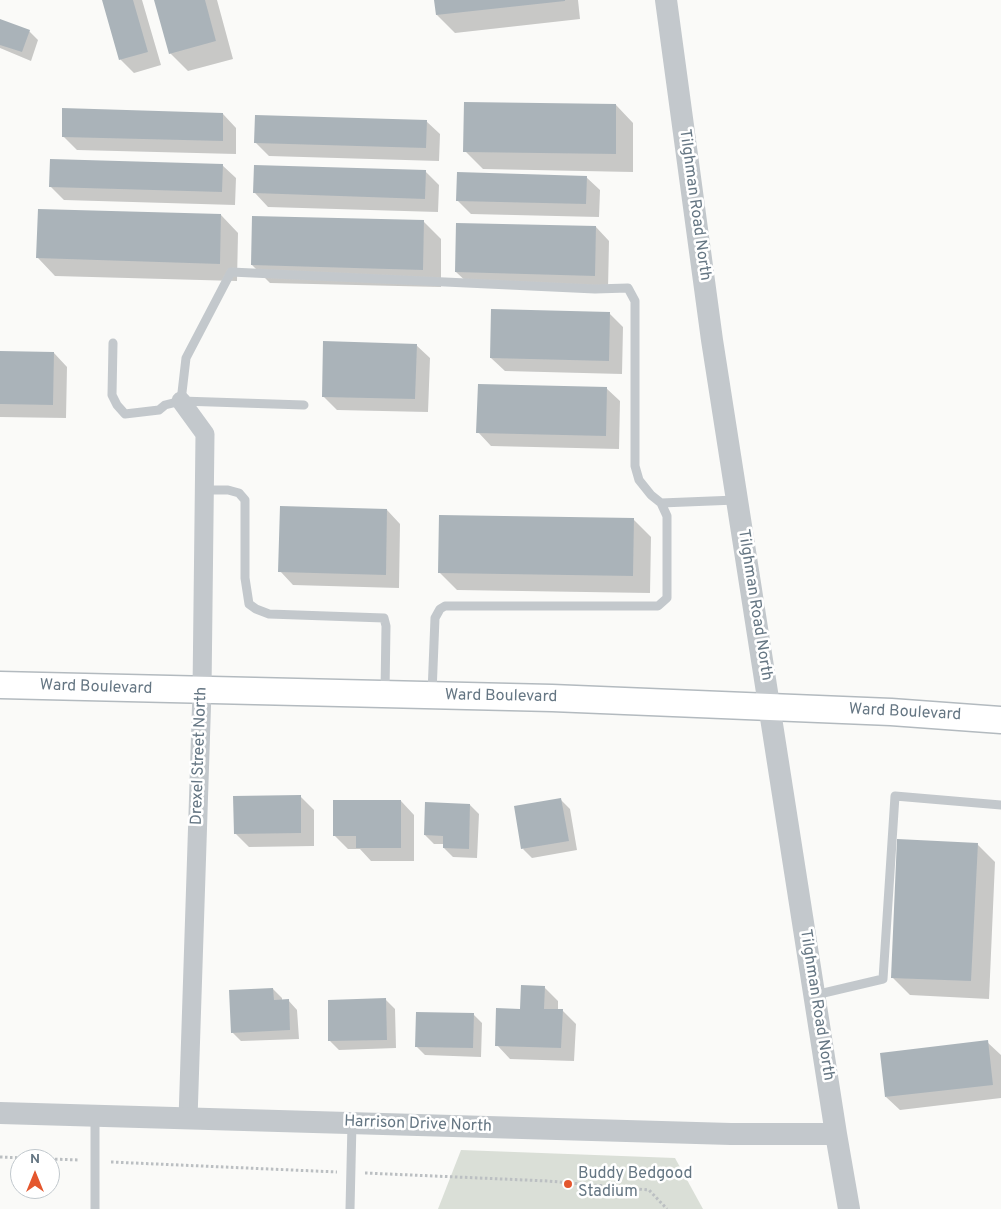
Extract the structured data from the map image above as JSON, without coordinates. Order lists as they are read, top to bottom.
{
  "streets": {
    "main road": ["Ward Boulevard"],
    "street": ["Tilghman Road North", "Drexel Street North", "Harrison Drive North"]
  },
  "crossings": [
    ["Tilghman Road North", "Ward Boulevard"],
    ["Tilghman Road North", "Harrison Drive North"],
    ["Ward Boulevard", "Drexel Street North"],
    ["Drexel Street North", "Harrison Drive North"]
  ],
  "places": ["Buddy Bedgood Stadium"],
  "north": "top"
}
